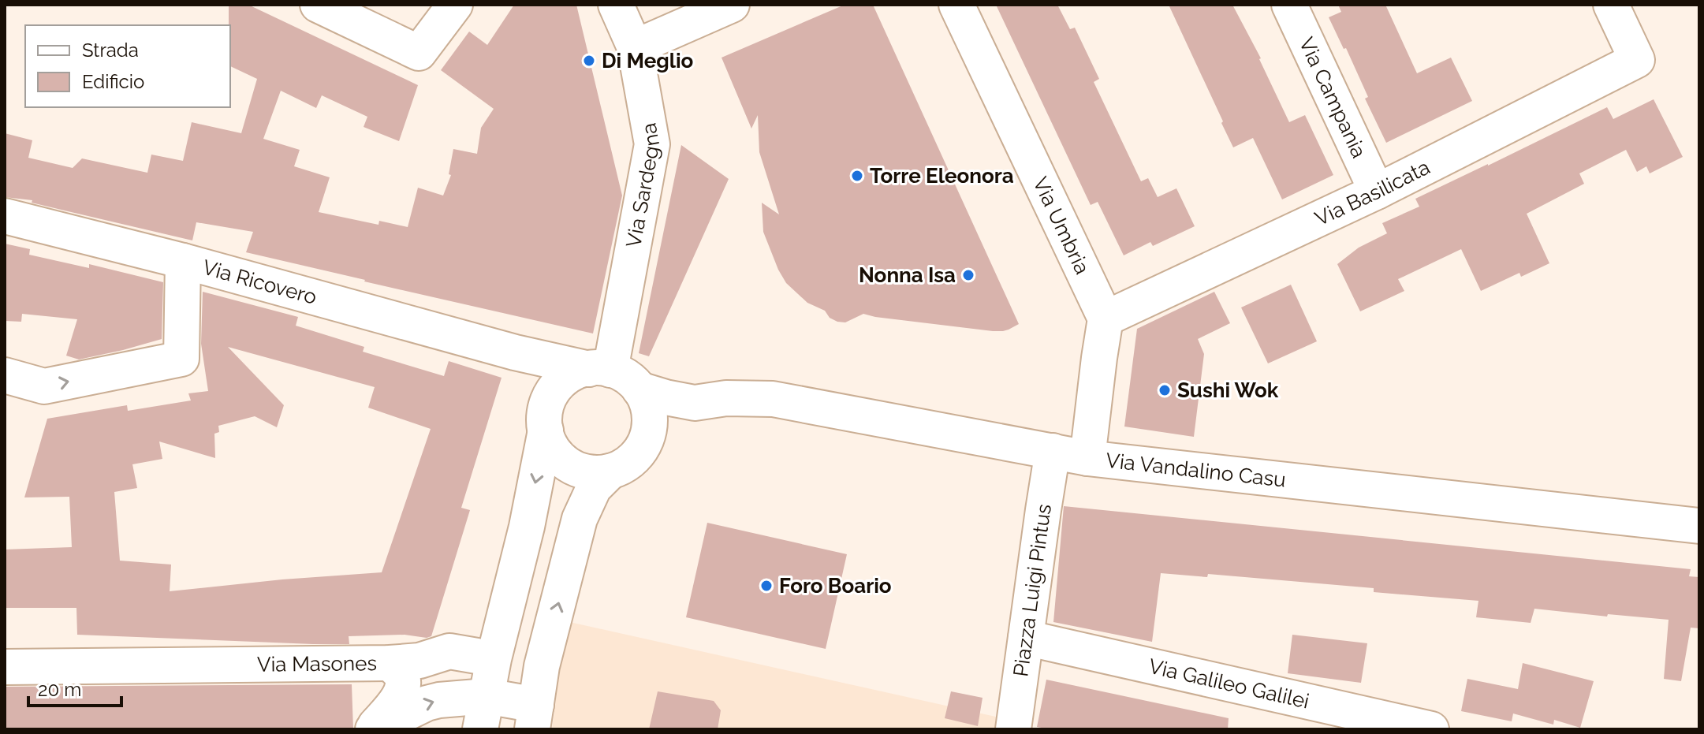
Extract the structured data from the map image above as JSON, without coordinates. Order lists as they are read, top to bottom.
{
  "streets": {
    "street": [
      "Via Campania",
      "Via Sardegna",
      "Via Basilicata",
      "Via Umbria",
      "Via Ricovero",
      "Via Vandalino Casu",
      "Piazza Luigi Pintus",
      "Via Masones",
      "Via Galileo Galilei"
    ]
  },
  "crossings": [
    ["Via Campania", "Via Basilicata"],
    ["Via Sardegna", "Via Ricovero"],
    ["Via Sardegna", "Via Vandalino Casu"],
    ["Via Basilicata", "Via Umbria"],
    ["Via Ricovero", "Via Vandalino Casu"],
    ["Via Vandalino Casu", "Piazza Luigi Pintus"],
    ["Piazza Luigi Pintus", "Via Galileo Galilei"]
  ],
  "places": [
    "Di Meglio",
    "Torre Eleonora",
    "Nonna Isa",
    "Sushi Wok",
    "Foro Boario"
  ],
  "legend": ["Strada", "Edificio"],
  "scale_bar": "20 m"
}
